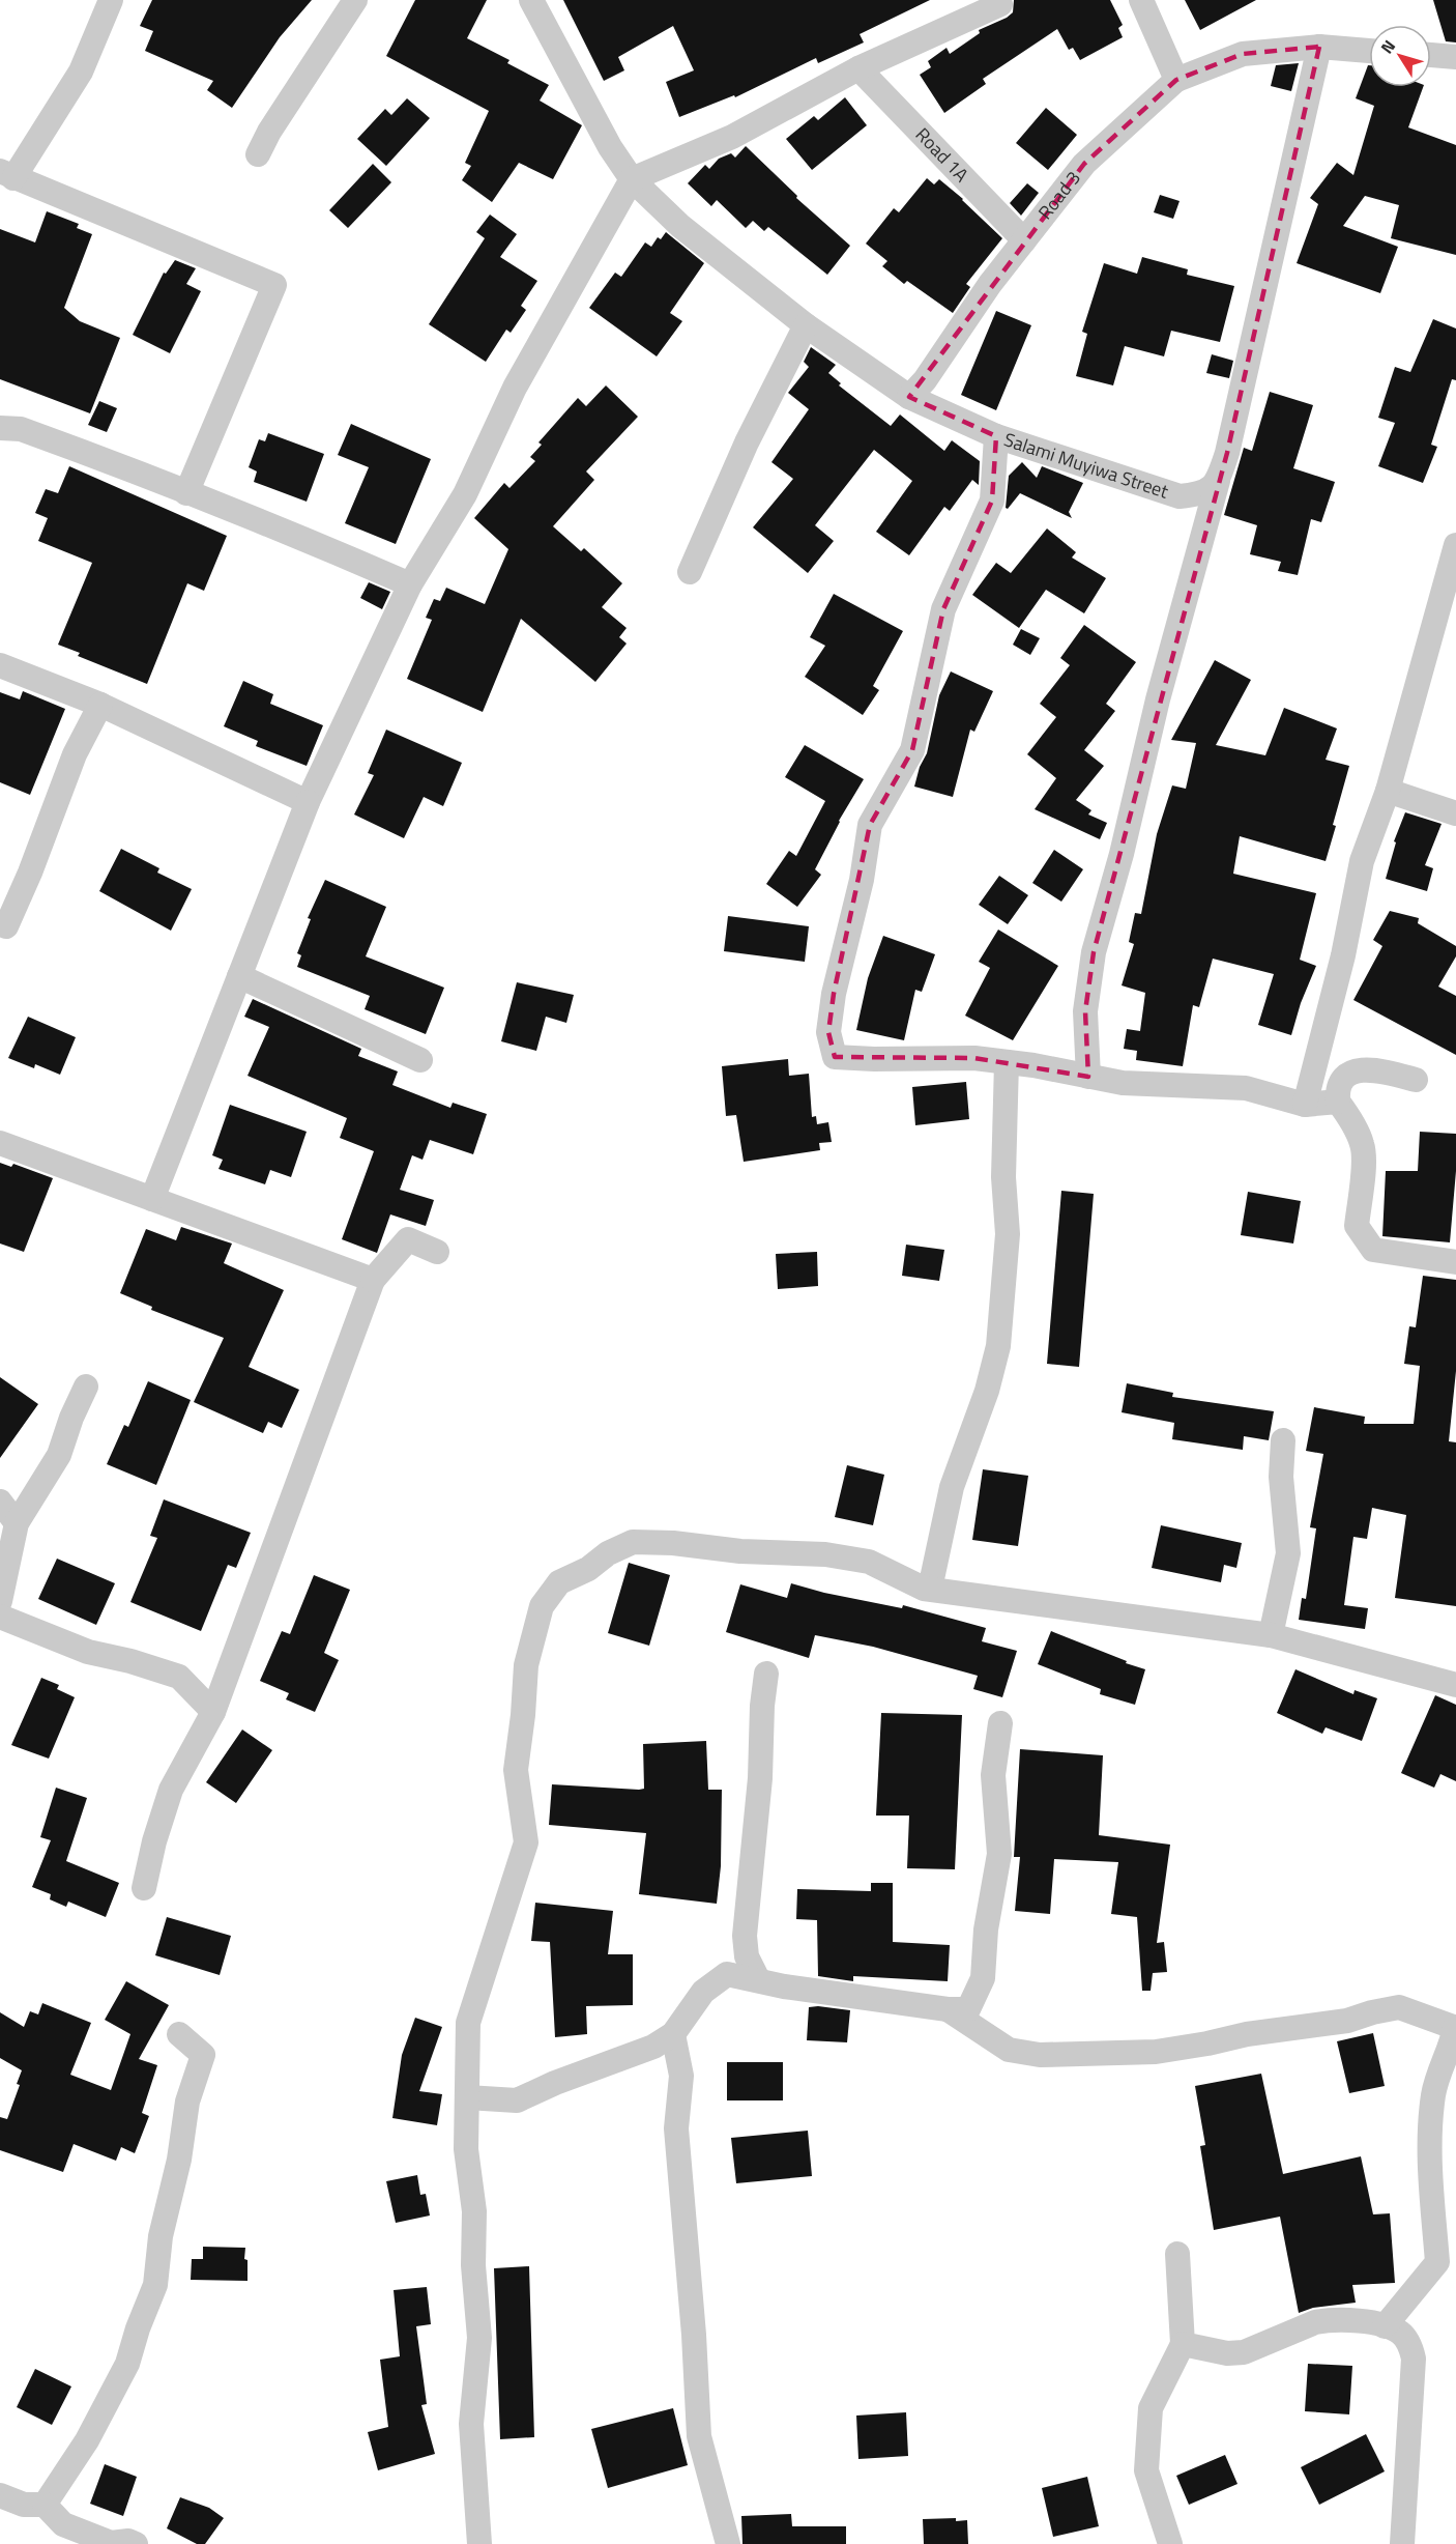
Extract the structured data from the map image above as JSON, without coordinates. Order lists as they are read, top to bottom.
{
  "streets": {
    "street": ["Road 1A", "Road 3", "Salami Muyiwa Street"]
  },
  "crossings": [
    ["Road 1A", "Road 3"],
    ["Road 3", "Salami Muyiwa Street"]
  ],
  "north": "top left"
}
